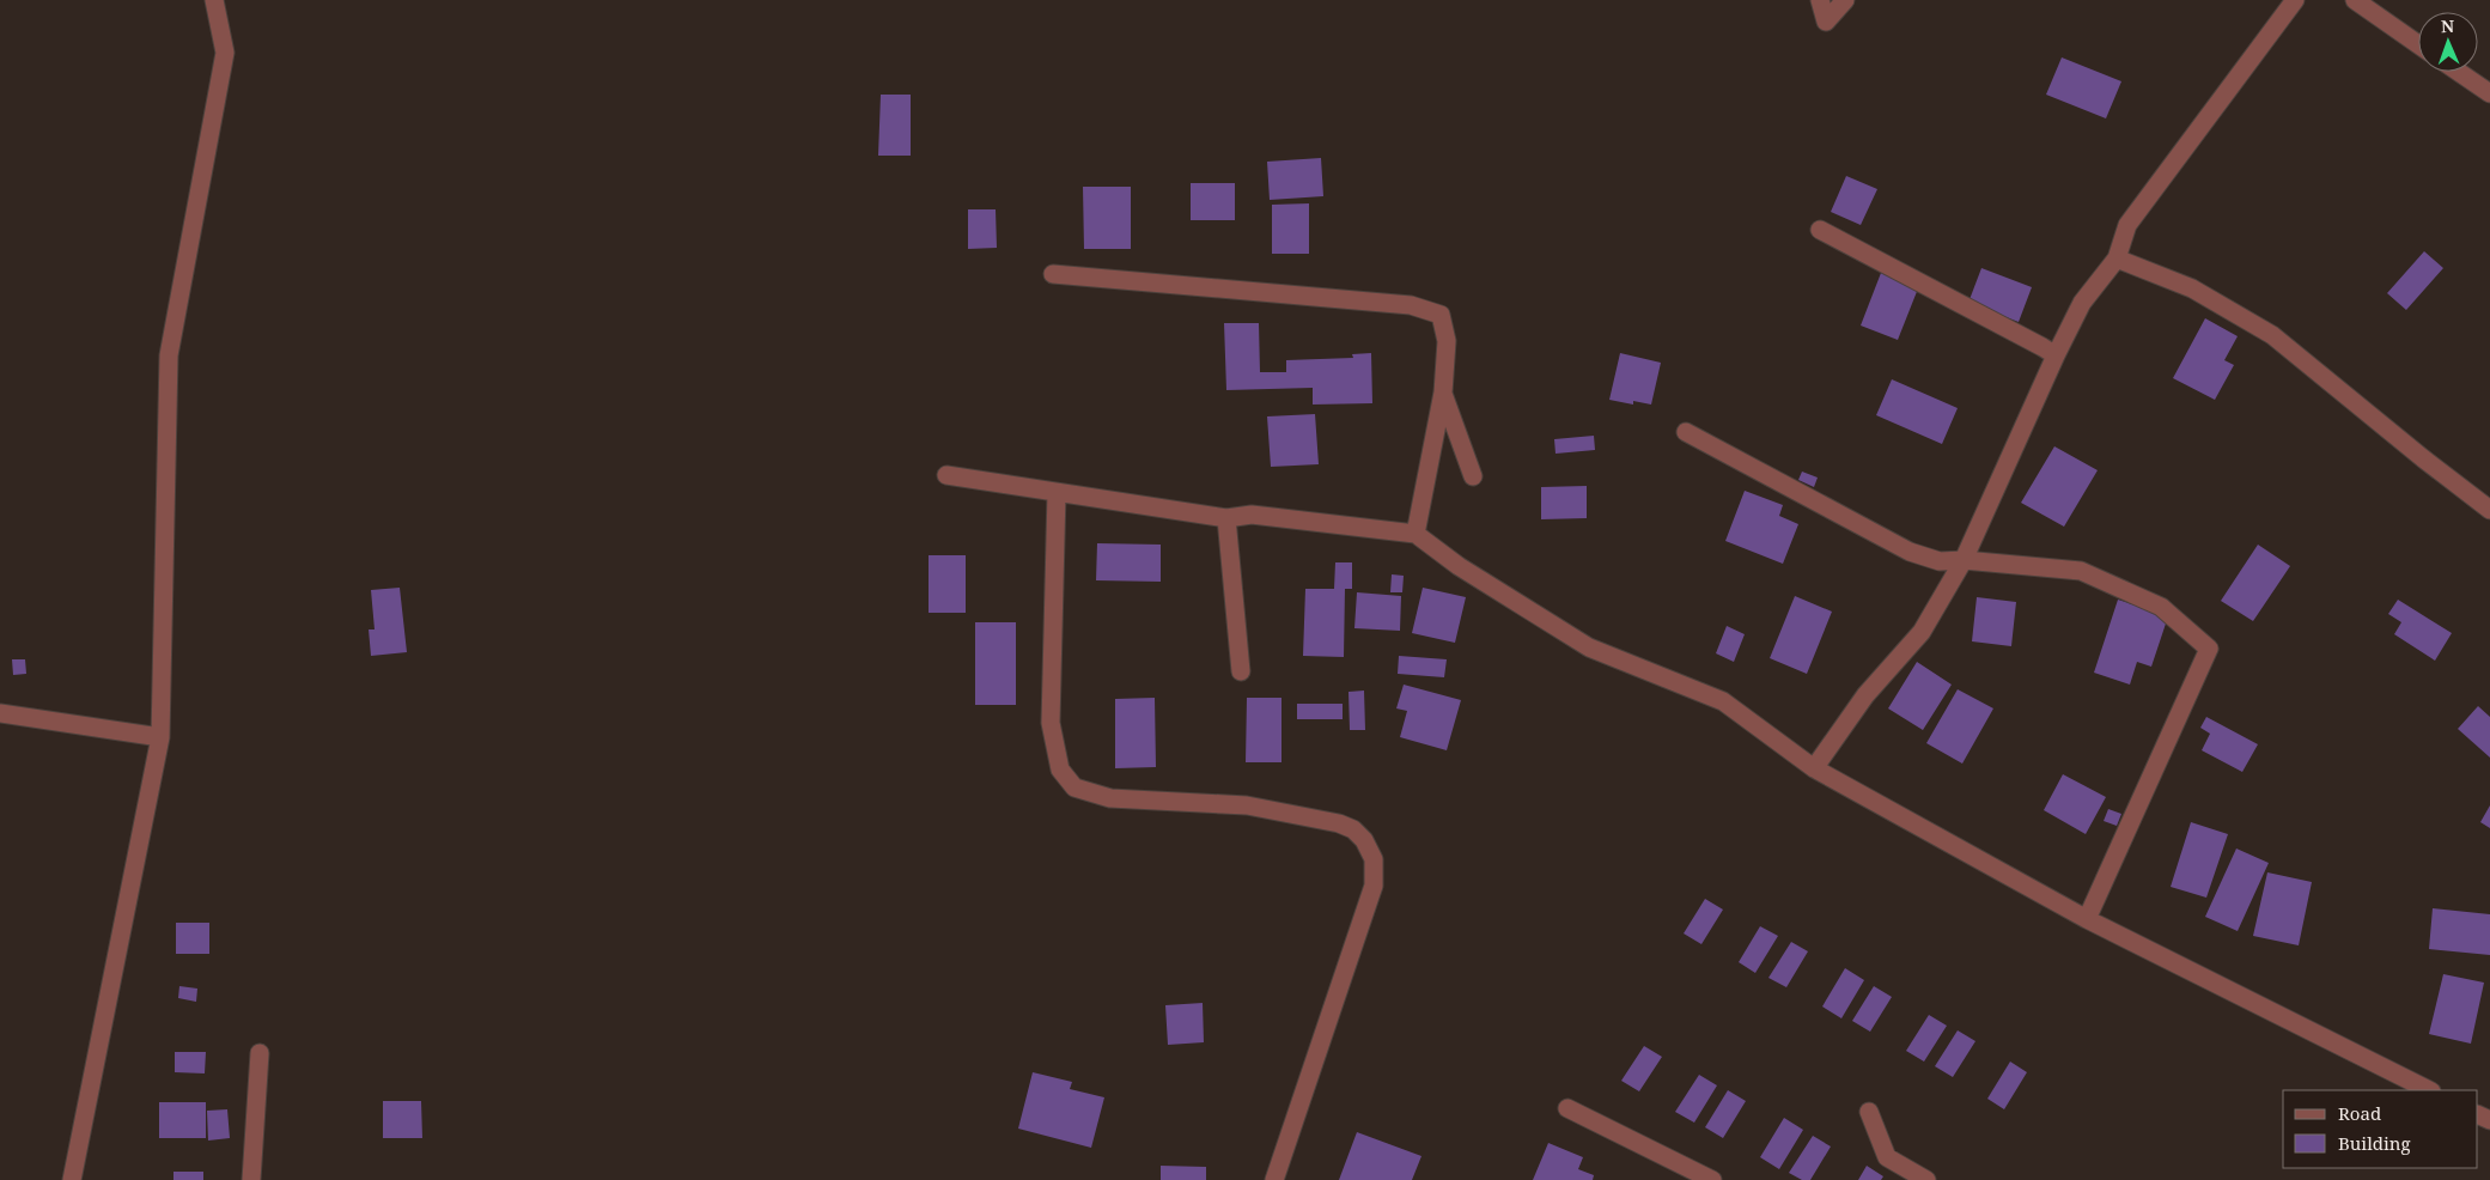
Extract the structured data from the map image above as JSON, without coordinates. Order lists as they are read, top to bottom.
{
  "legend": ["Road", "Building"],
  "north": "top"
}
